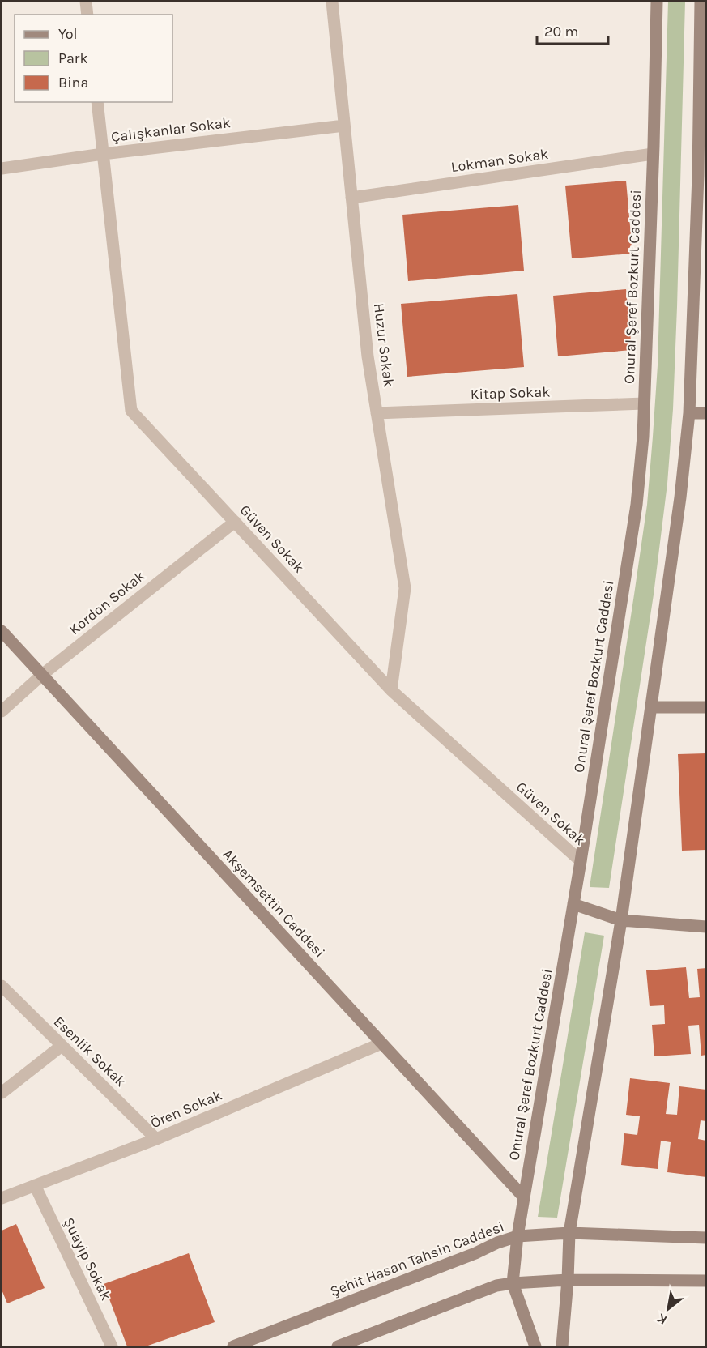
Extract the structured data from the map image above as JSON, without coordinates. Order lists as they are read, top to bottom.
{
  "streets": {
    "main road": ["Onural Şeref Bozkurt Caddesi", "Akşemsettin Caddesi", "Şehit Hasan Tahsin Caddesi"],
    "street": [
      "Çalışkanlar Sokak",
      "Lokman Sokak",
      "Huzur Sokak",
      "Kitap Sokak",
      "Güven Sokak",
      "Kordon Sokak",
      "Esenlik Sokak",
      "Ören Sokak",
      "Şuayip Sokak"
    ]
  },
  "crossings": [
    ["Çalışkanlar Sokak", "Huzur Sokak"],
    ["Çalışkanlar Sokak", "Güven Sokak"],
    ["Lokman Sokak", "Onural Şeref Bozkurt Caddesi"],
    ["Lokman Sokak", "Huzur Sokak"],
    ["Onural Şeref Bozkurt Caddesi", "Kitap Sokak"],
    ["Onural Şeref Bozkurt Caddesi", "Güven Sokak"],
    ["Onural Şeref Bozkurt Caddesi", "Akşemsettin Caddesi"],
    ["Onural Şeref Bozkurt Caddesi", "Şehit Hasan Tahsin Caddesi"],
    ["Huzur Sokak", "Kitap Sokak"],
    ["Huzur Sokak", "Güven Sokak"],
    ["Güven Sokak", "Kordon Sokak"],
    ["Kordon Sokak", "Akşemsettin Caddesi"],
    ["Akşemsettin Caddesi", "Ören Sokak"],
    ["Esenlik Sokak", "Ören Sokak"],
    ["Ören Sokak", "Şuayip Sokak"]
  ],
  "legend": ["Yol", "Park", "Bina"],
  "scale_bar": "20 m",
  "north": "bottom left"
}
